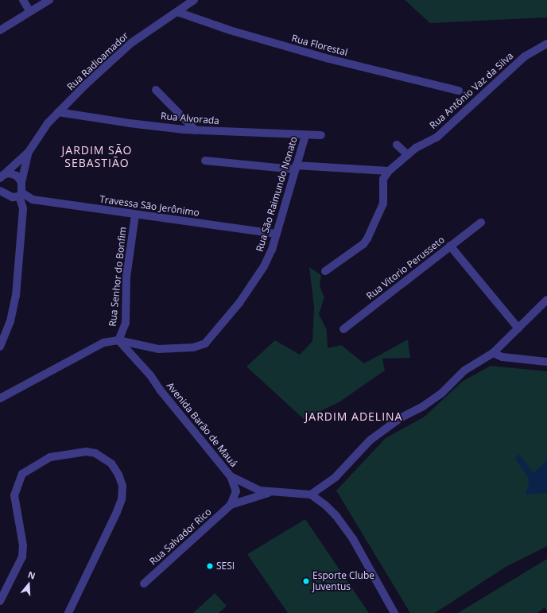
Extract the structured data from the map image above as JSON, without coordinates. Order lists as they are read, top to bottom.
{
  "streets": {
    "street": [
      "Rua Florestal",
      "Rua Radioamador",
      "Rua Antônio Vaz da Silva",
      "Rua Alvorada",
      "Rua São Raimundo Nonato",
      "Travessa São Jerônimo",
      "Rua Vitorio Perusseto",
      "Rua Senhor do Bonfim",
      "Avenida Barão de Mauá",
      "Rua Salvador Rico"
    ]
  },
  "crossings": [
    ["Rua Florestal", "Rua Radioamador"],
    ["Rua Radioamador", "Rua Alvorada"],
    ["Rua Radioamador", "Travessa São Jerônimo"],
    ["Rua Alvorada", "Rua São Raimundo Nonato"],
    ["Rua São Raimundo Nonato", "Travessa São Jerônimo"],
    ["Rua São Raimundo Nonato", "Rua Senhor do Bonfim"],
    ["Rua São Raimundo Nonato", "Avenida Barão de Mauá"],
    ["Travessa São Jerônimo", "Rua Senhor do Bonfim"],
    ["Rua Senhor do Bonfim", "Avenida Barão de Mauá"],
    ["Avenida Barão de Mauá", "Rua Salvador Rico"]
  ],
  "districts": ["JARDIM SÃO SEBASTIÃO", "JARDIM ADELINA"],
  "places": ["SESI", "Esporte Clube Juventus"],
  "north": "top"
}
